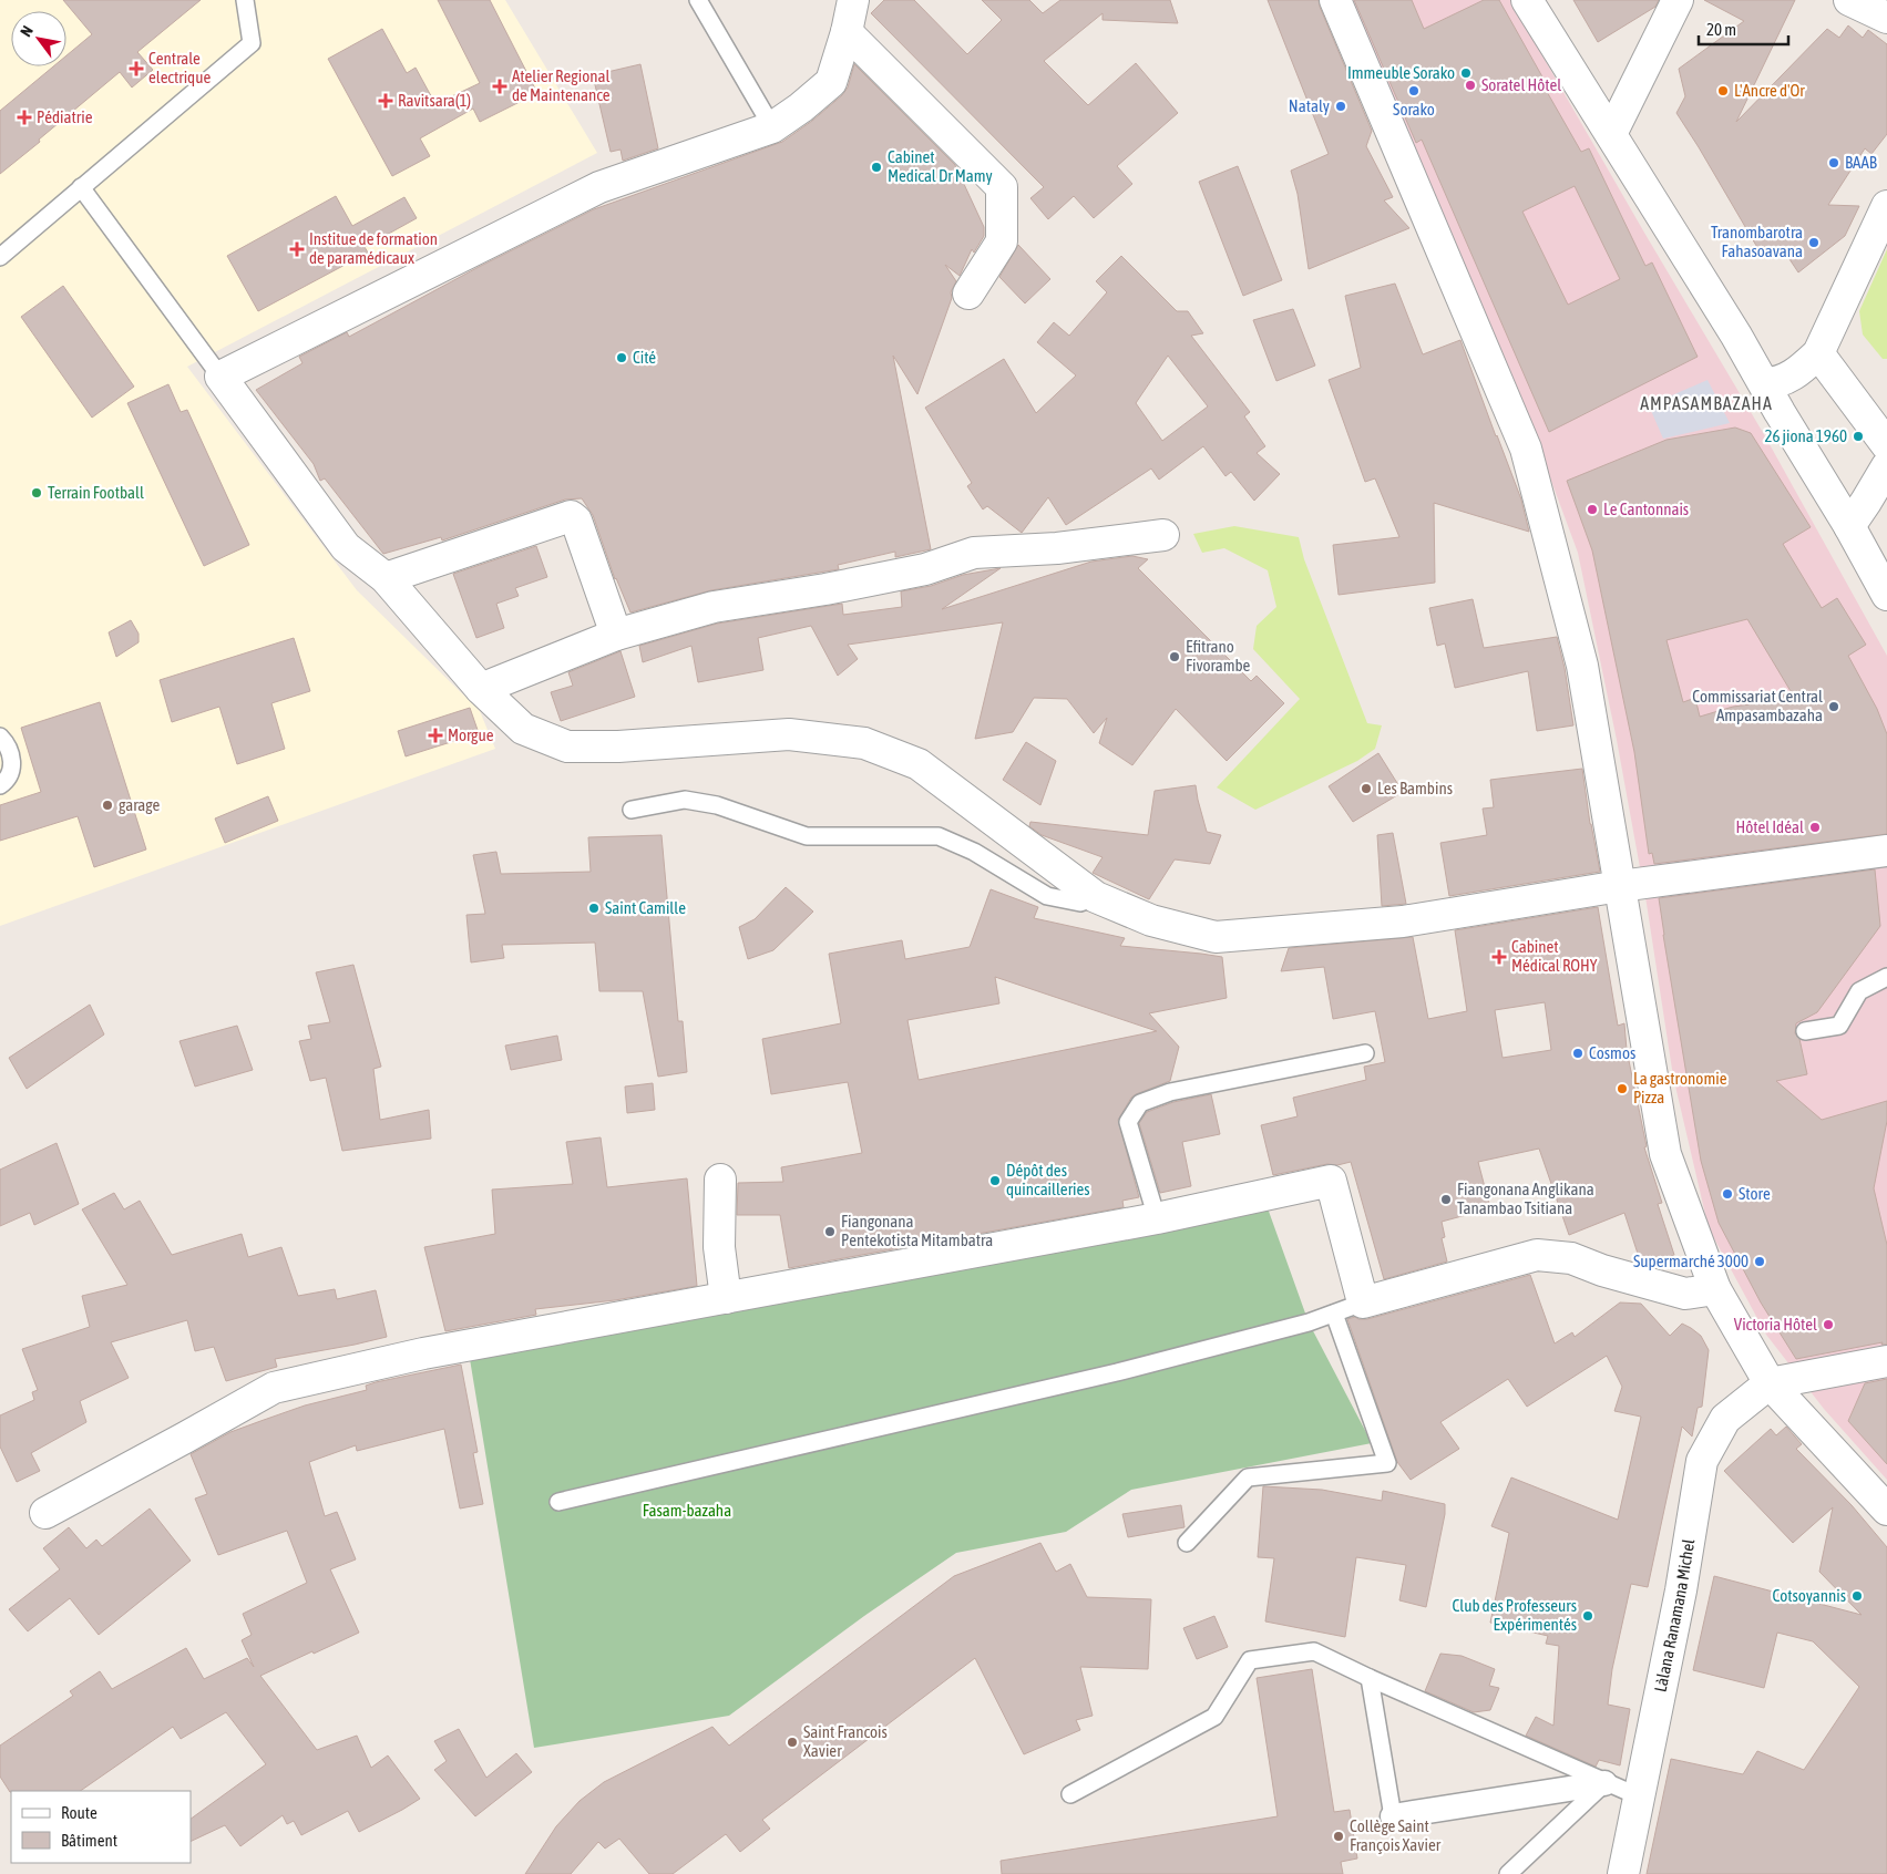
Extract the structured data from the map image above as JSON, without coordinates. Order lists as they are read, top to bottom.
{
  "streets": {
    "street": ["Làlana Ranamana Michel"]
  },
  "districts": ["AMPASAMBAZAHA"],
  "parks": ["Fasam-bazaha"],
  "places": {
    "health": [
      "Centrale electrique",
      "Atelier Regional de Maintenance",
      "Ravitsara(1)",
      "Pédiatrie",
      "Institue de formation de paramédicaux",
      "Morgue",
      "Cabinet Médical ROHY"
    ],
    "other": [
      "Immeuble Sorako",
      "Soratel Hôtel",
      "Sorako",
      "L'Ancre d'Or",
      "Nataly",
      "BAAB",
      "Cabinet Medical Dr Mamy",
      "Tranombarotra Fahasoavana",
      "Cité",
      "26 jiona 1960",
      "Terrain Football",
      "Le Cantonnais",
      "Efitrano Fivorambe",
      "Commissariat Central Ampasambazaha",
      "Les Bambins",
      "garage",
      "Hôtel Idéal",
      "Saint Camille",
      "Cosmos",
      "La gastronomie Pizza",
      "Dépôt des quincailleries",
      "Store",
      "Fiangonana Anglikana Tanambao Tsitiana",
      "Fiangonana Pentekotista Mitambatra",
      "Supermarché 3000",
      "Victoria Hôtel",
      "Cotsoyannis",
      "Club des Professeurs Expérimentés",
      "Saint Francois Xavier",
      "Collège Saint François Xavier"
    ]
  },
  "legend": ["Route", "Bâtiment"],
  "scale_bar": "20 m",
  "north": "top left"
}
